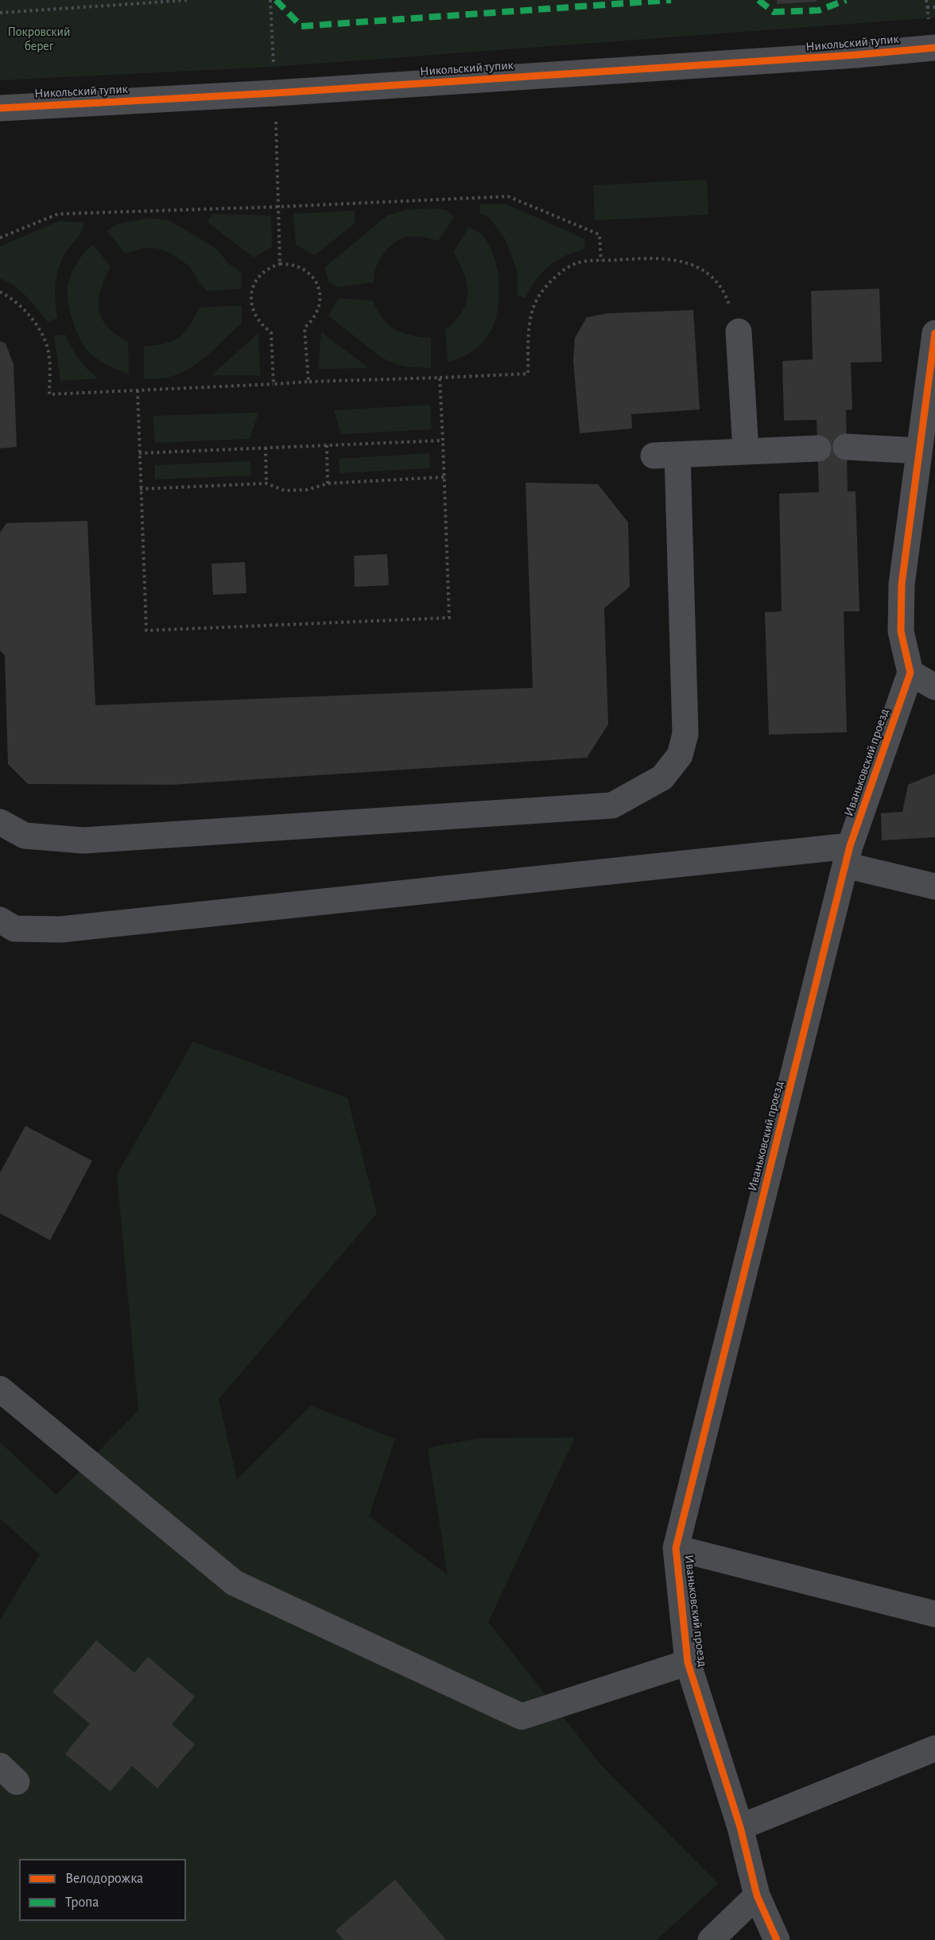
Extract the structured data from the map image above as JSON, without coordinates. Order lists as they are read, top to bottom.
{
  "streets": {
    "street": ["Никольский тупик", "Иваньковский проезд"]
  },
  "parks": ["Покровский берег"],
  "legend": ["Велодорожка", "Тропа"]
}
